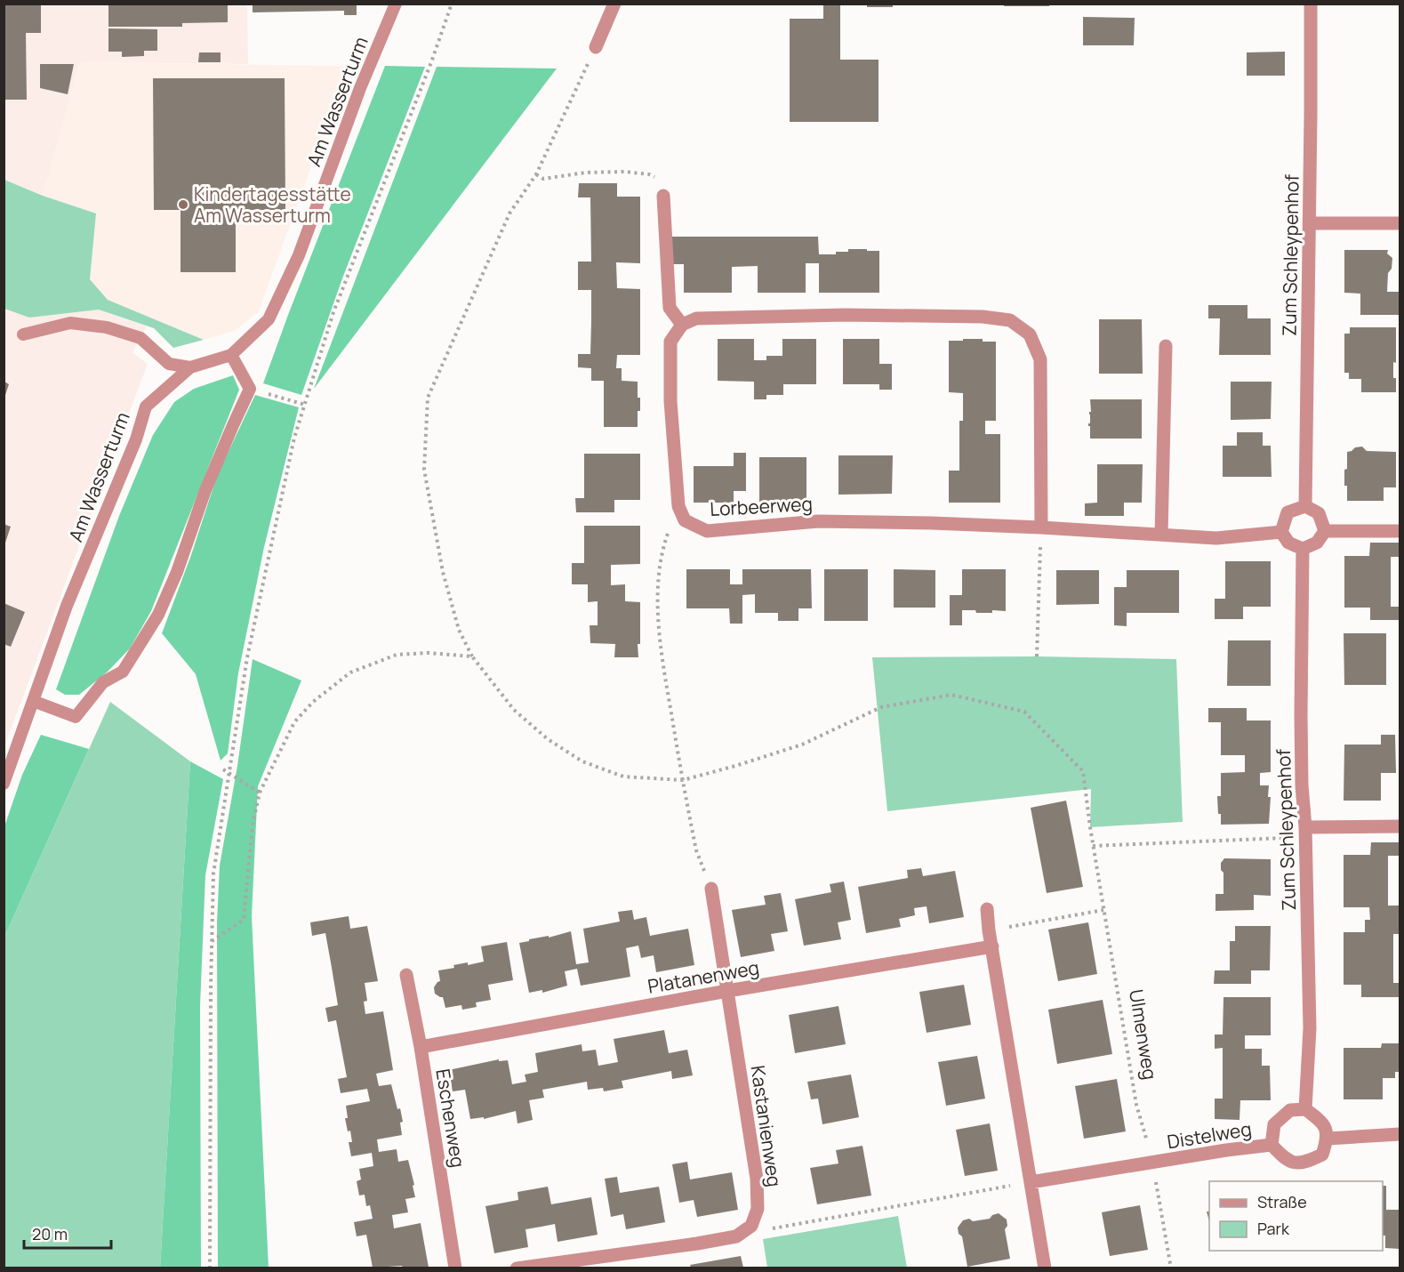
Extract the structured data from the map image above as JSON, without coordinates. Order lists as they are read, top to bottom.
{
  "streets": {
    "street": [
      "Zum Schleypenhof",
      "Lorbeerweg",
      "Platanenweg",
      "Eschenweg",
      "Kastanienweg",
      "Distelweg"
    ],
    "lane": ["Am Wasserturm"],
    "path": ["Ulmenweg"]
  },
  "crossings": [
    ["Zum Schleypenhof", "Lorbeerweg"],
    ["Zum Schleypenhof", "Distelweg"],
    ["Platanenweg", "Eschenweg"],
    ["Platanenweg", "Kastanienweg"],
    ["Ulmenweg", "Distelweg"]
  ],
  "places": ["Kindertagesstätte Am Wasserturm"],
  "legend": ["Straße", "Park"],
  "scale_bar": "20 m"
}
